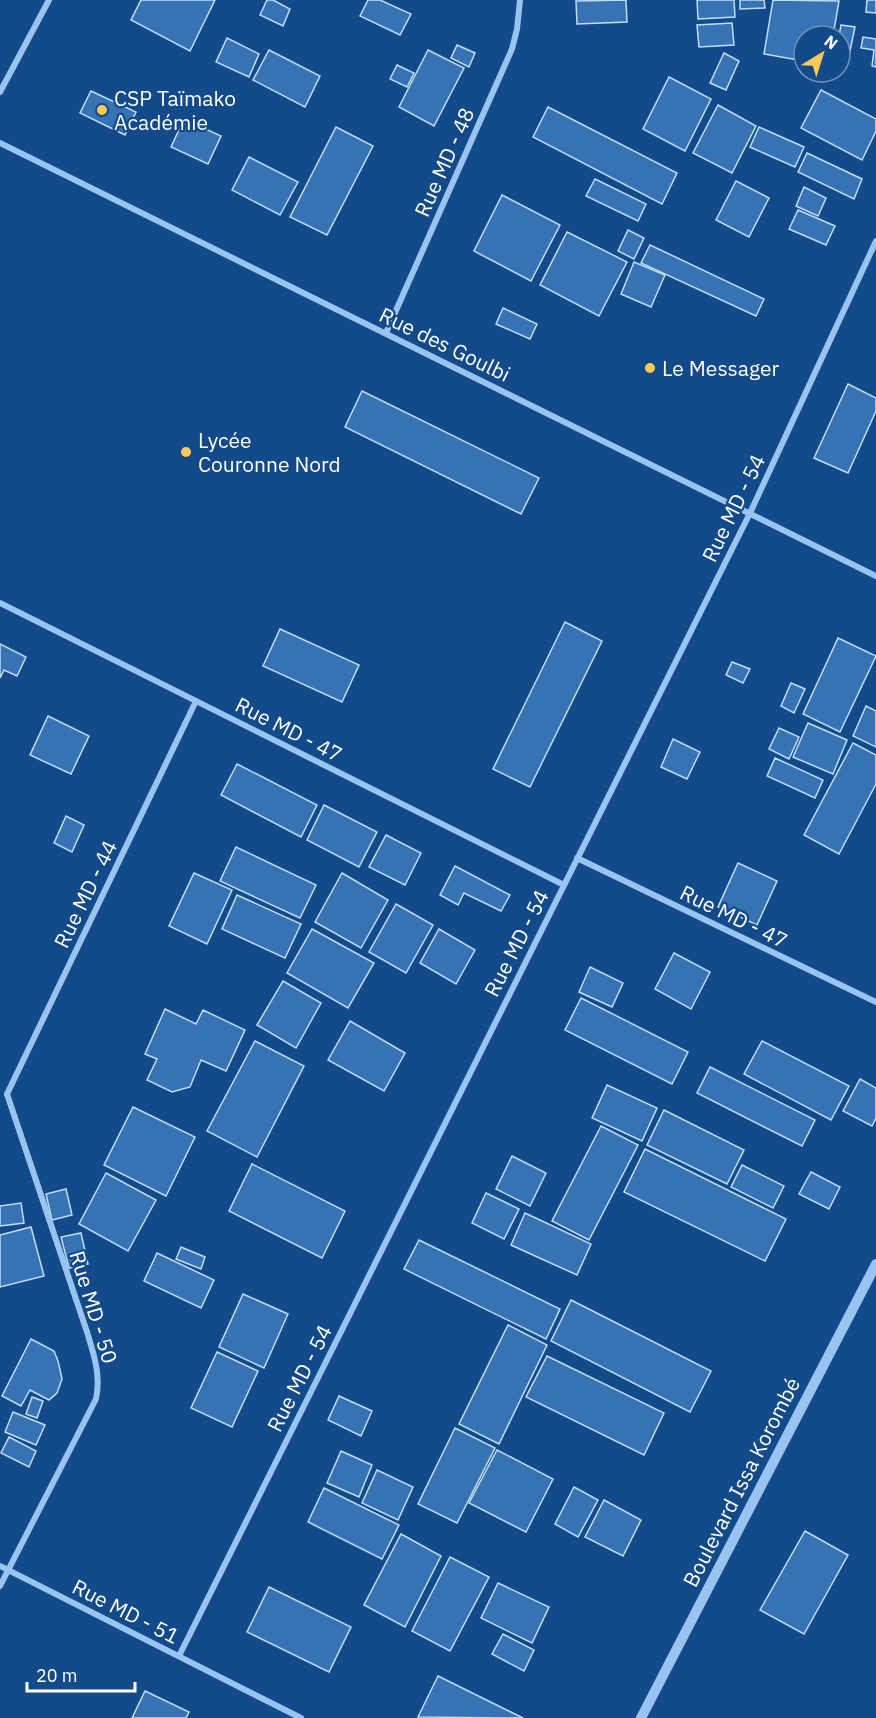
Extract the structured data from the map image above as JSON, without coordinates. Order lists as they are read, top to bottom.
{
  "streets": {
    "street": [
      "Rue MD - 48",
      "Rue des Goulbi",
      "Rue MD - 54",
      "Rue MD - 47",
      "Rue MD - 44",
      "Rue MD - 50",
      "Boulevard Issa Korombé",
      "Rue MD - 51"
    ]
  },
  "crossings": [
    ["Rue MD - 48", "Rue des Goulbi"],
    ["Rue des Goulbi", "Rue MD - 54"],
    ["Rue MD - 54", "Rue MD - 47"],
    ["Rue MD - 54", "Rue MD - 51"],
    ["Rue MD - 47", "Rue MD - 44"],
    ["Rue MD - 44", "Rue MD - 50"],
    ["Rue MD - 50", "Rue MD - 51"]
  ],
  "places": ["CSP Taïmako Académie", "Le Messager", "Lycée Couronne Nord"],
  "scale_bar": "20 m",
  "north": "top right"
}
